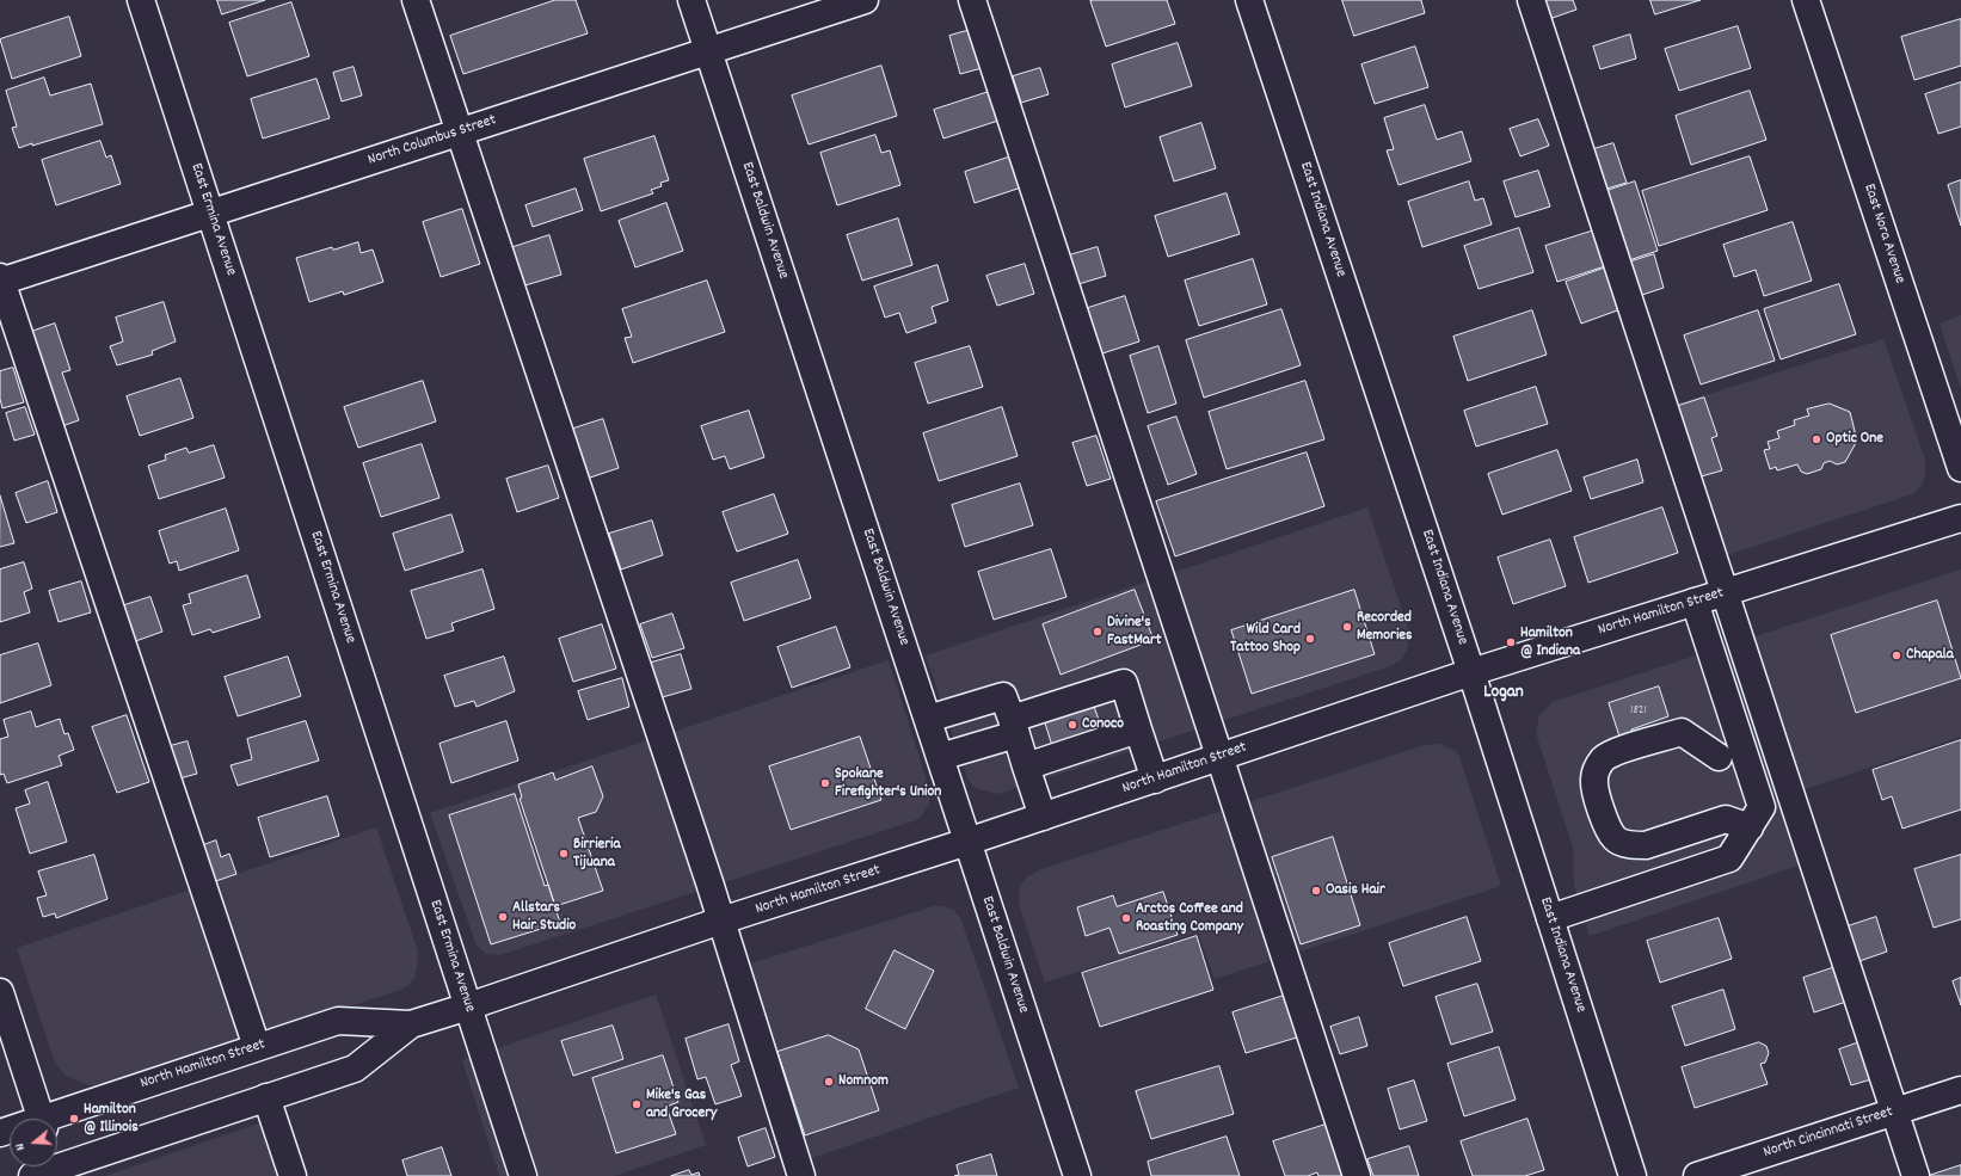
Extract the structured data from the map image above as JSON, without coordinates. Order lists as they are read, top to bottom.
{
  "streets": {
    "street": [
      "North Columbus Street",
      "East Ermina Avenue",
      "East Indiana Avenue",
      "East Baldwin Avenue",
      "East Nora Avenue",
      "North Hamilton Street",
      "North Cincinnati Street"
    ]
  },
  "crossings": [
    ["North Columbus Street", "East Ermina Avenue"],
    ["North Columbus Street", "East Baldwin Avenue"],
    ["East Ermina Avenue", "North Hamilton Street"],
    ["East Indiana Avenue", "North Hamilton Street"],
    ["East Baldwin Avenue", "North Hamilton Street"]
  ],
  "districts": ["Logan"],
  "places": [
    "Optic One",
    "Recorded Memories",
    "Divine's FastMart",
    "Wild Card Tattoo Shop",
    "Hamilton @ Indiana",
    "Chapala",
    "Conoco",
    "Spokane Firefighter's Union",
    "Birrieria Tijuana",
    "Oasis Hair",
    "Allstars Hair Studio",
    "Arctos Coffee and Roasting Company",
    "Nomnom",
    "Mike's Gas and Grocery",
    "Hamilton @ Illinois"
  ],
  "house_numbers": ["1821"],
  "north": "left"
}
